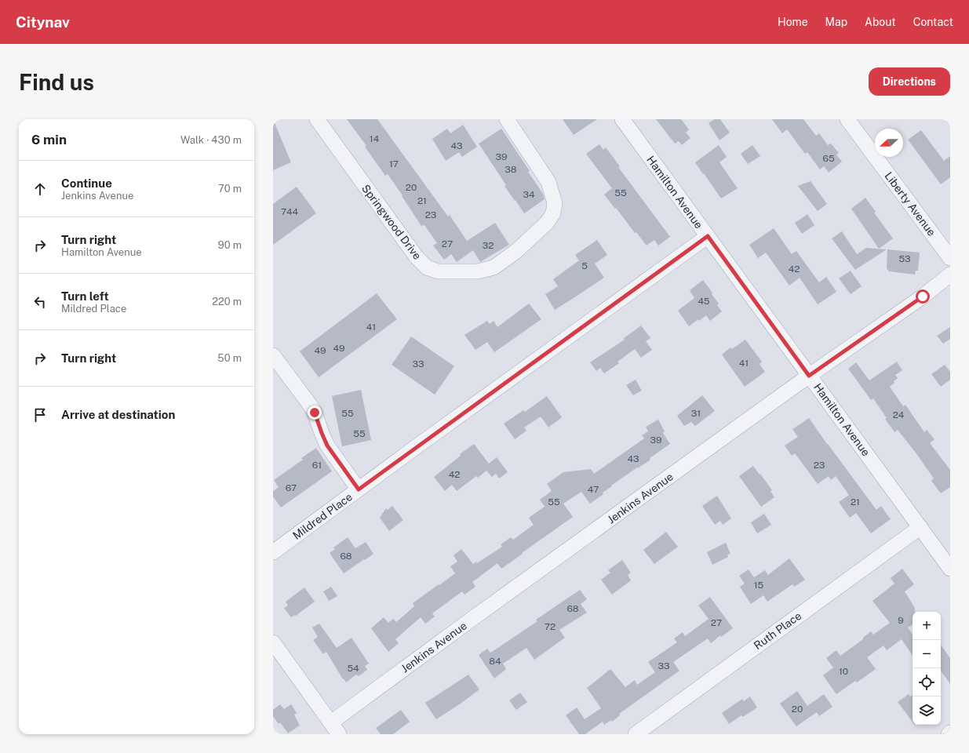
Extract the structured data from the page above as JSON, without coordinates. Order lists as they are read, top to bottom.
{
  "streets": {
    "street": [
      "Hamilton Avenue",
      "Liberty Avenue",
      "Springwood Drive",
      "Jenkins Avenue",
      "Mildred Place",
      "Ruth Place"
    ]
  },
  "crossings": [
    ["Hamilton Avenue", "Jenkins Avenue"],
    ["Hamilton Avenue", "Mildred Place"],
    ["Hamilton Avenue", "Ruth Place"]
  ],
  "house_numbers": [
    "14",
    "43",
    "39",
    "65",
    "17",
    "38",
    "20",
    "55",
    "34",
    "21",
    "744",
    "23",
    "27",
    "32",
    "53",
    "5",
    "42",
    "45",
    "41",
    "49",
    "49",
    "41",
    "33",
    "55",
    "31",
    "24",
    "55",
    "39",
    "43",
    "61",
    "23",
    "42",
    "67",
    "47",
    "55",
    "21",
    "68",
    "15",
    "68",
    "9",
    "27",
    "72",
    "84",
    "33",
    "54",
    "10",
    "20"
  ],
  "north": "left",
  "page": {
    "header": "Citynav",
    "nav": [
      "Home",
      "Map",
      "About",
      "Contact"
    ],
    "buttons": "Directions",
    "title": "Find us",
    "heading": ["6 min", "Walk · 430 m"],
    "list": [
      ["Continue", "Jenkins Avenue", "70 m"],
      ["Turn right", "Hamilton Avenue", "90 m"],
      ["Turn left", "Mildred Place", "220 m"],
      ["Turn right", "50 m"],
      "Arrive at destination"
    ],
    "map_buttons": ["+", "−"]
  }
}
